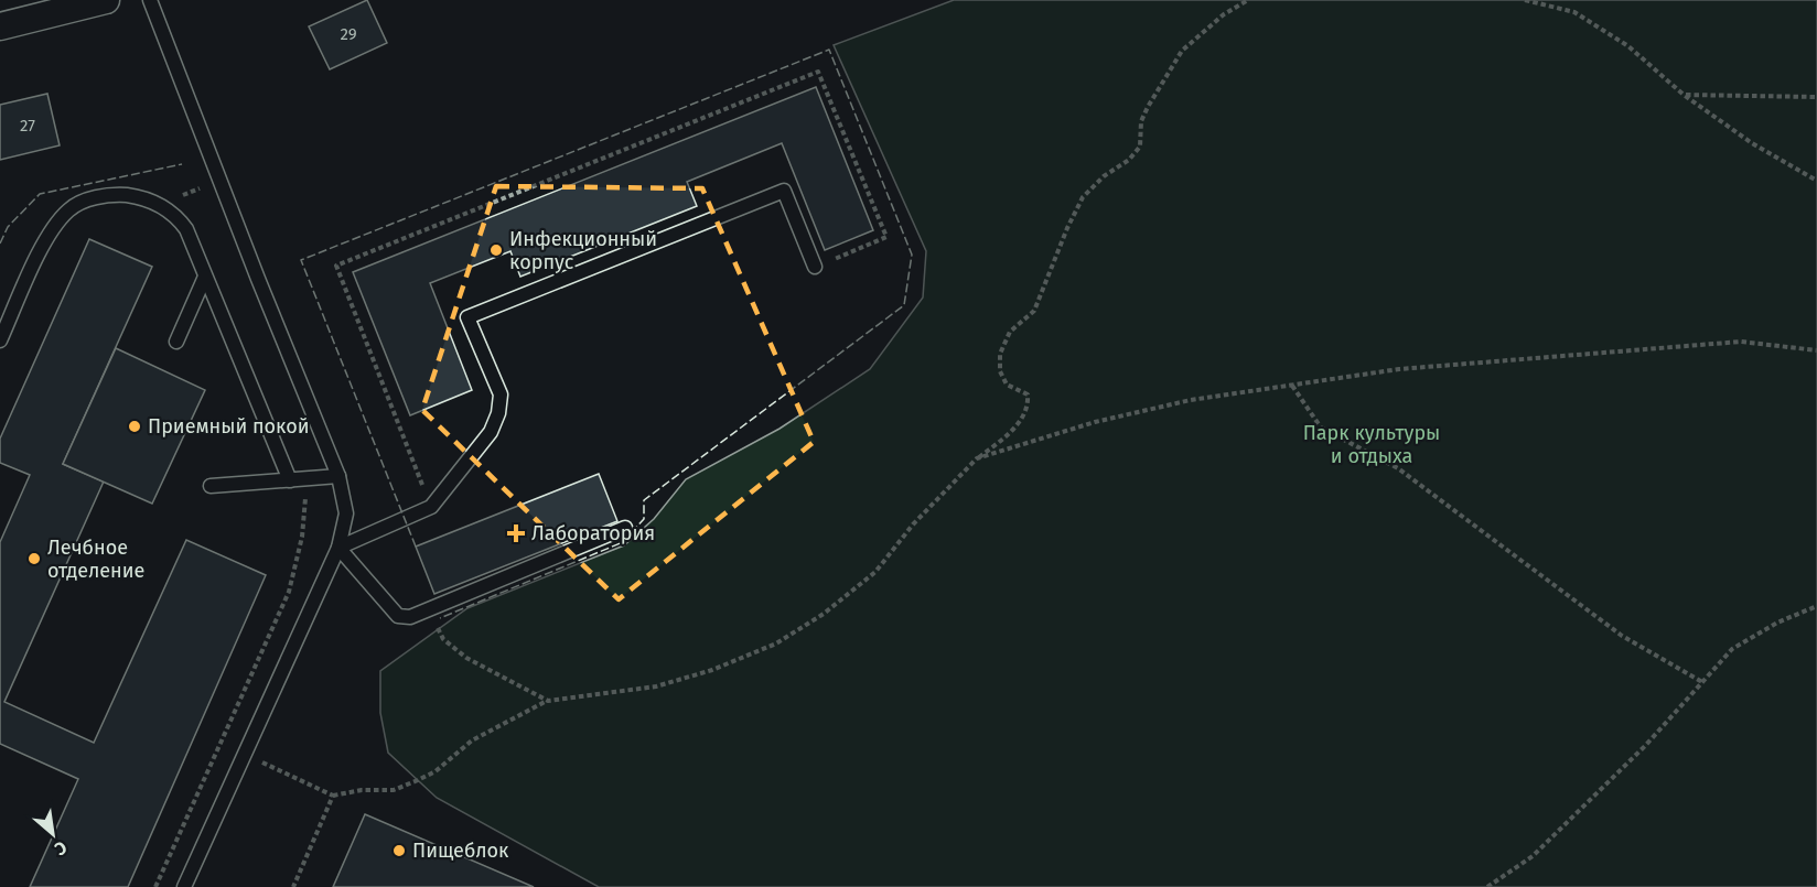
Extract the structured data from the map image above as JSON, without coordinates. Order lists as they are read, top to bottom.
{
  "parks": ["Парк культуры и отдыха"],
  "places": {
    "other": [
      "Инфекционный корпус",
      "Приемный покой",
      "Лечбное отделение",
      "Пищеблок"
    ],
    "health": ["Лаборатория"]
  },
  "house_numbers": ["29", "27"],
  "north": "bottom right"
}
